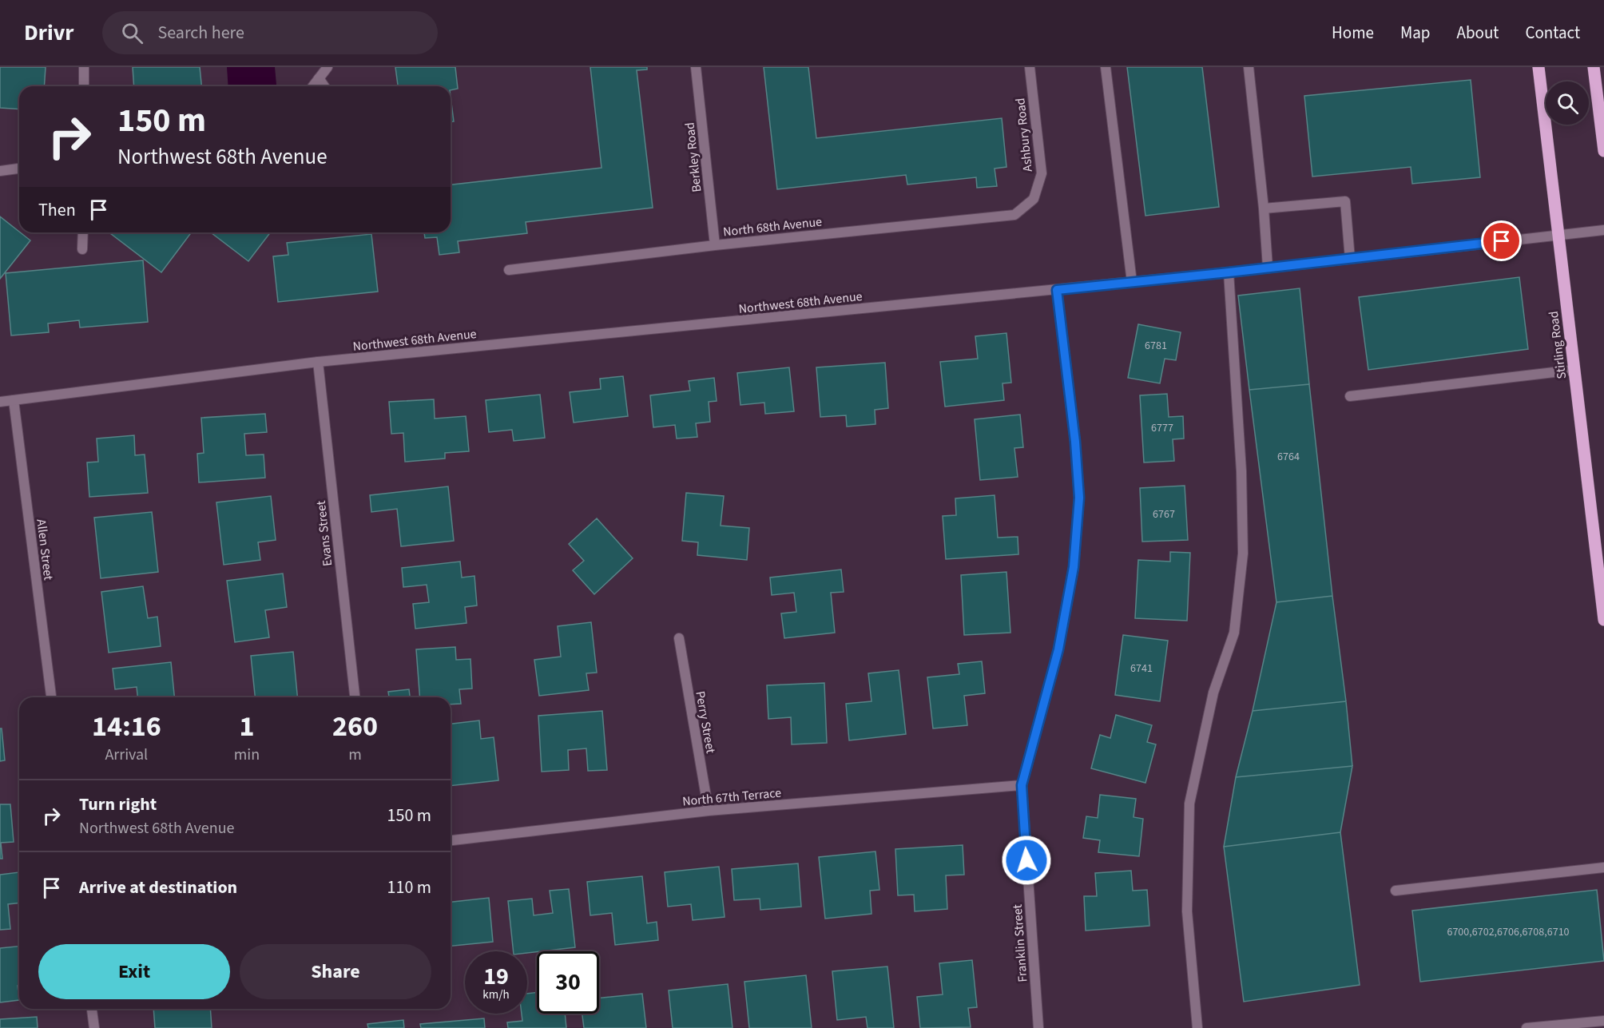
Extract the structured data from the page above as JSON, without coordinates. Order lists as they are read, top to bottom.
{
  "streets": {
    "main road": ["Stirling Road"],
    "street": [
      "Ashbury Road",
      "Berkley Road",
      "North 68th Avenue",
      "Northwest 68th Avenue",
      "Evans Street",
      "Allen Street",
      "Perry Street",
      "North 67th Terrace",
      "Franklin Street"
    ]
  },
  "crossings": [
    ["Ashbury Road", "North 68th Avenue"],
    ["Berkley Road", "North 68th Avenue"],
    ["Northwest 68th Avenue", "Stirling Road"],
    ["Northwest 68th Avenue", "Evans Street"],
    ["Northwest 68th Avenue", "Allen Street"],
    ["Northwest 68th Avenue", "Franklin Street"],
    ["Perry Street", "North 67th Terrace"],
    ["North 67th Terrace", "Franklin Street"]
  ],
  "house_numbers": [
    "6781",
    "6777",
    "6764",
    "6767",
    "6741",
    "6700,6702,6706,6708,6710"
  ],
  "page": {
    "header": "Drivr",
    "search": "Search here",
    "nav": [
      "Home",
      "Map",
      "About",
      "Contact"
    ],
    "turn": ["150 m", "Northwest 68th Avenue"],
    "then": "Then",
    "eta": [
      "14:16",
      "Arrival",
      "1",
      "min",
      "260",
      "m"
    ],
    "list": [
      {
        "name": "Turn right",
        "note": "Northwest 68th Avenue",
        "value": "150 m"
      },
      {
        "name": "Arrive at destination",
        "value": "110 m"
      }
    ],
    "buttons": ["Exit", "Share"],
    "speed": "19 km/h",
    "limit": "30"
  }
}
